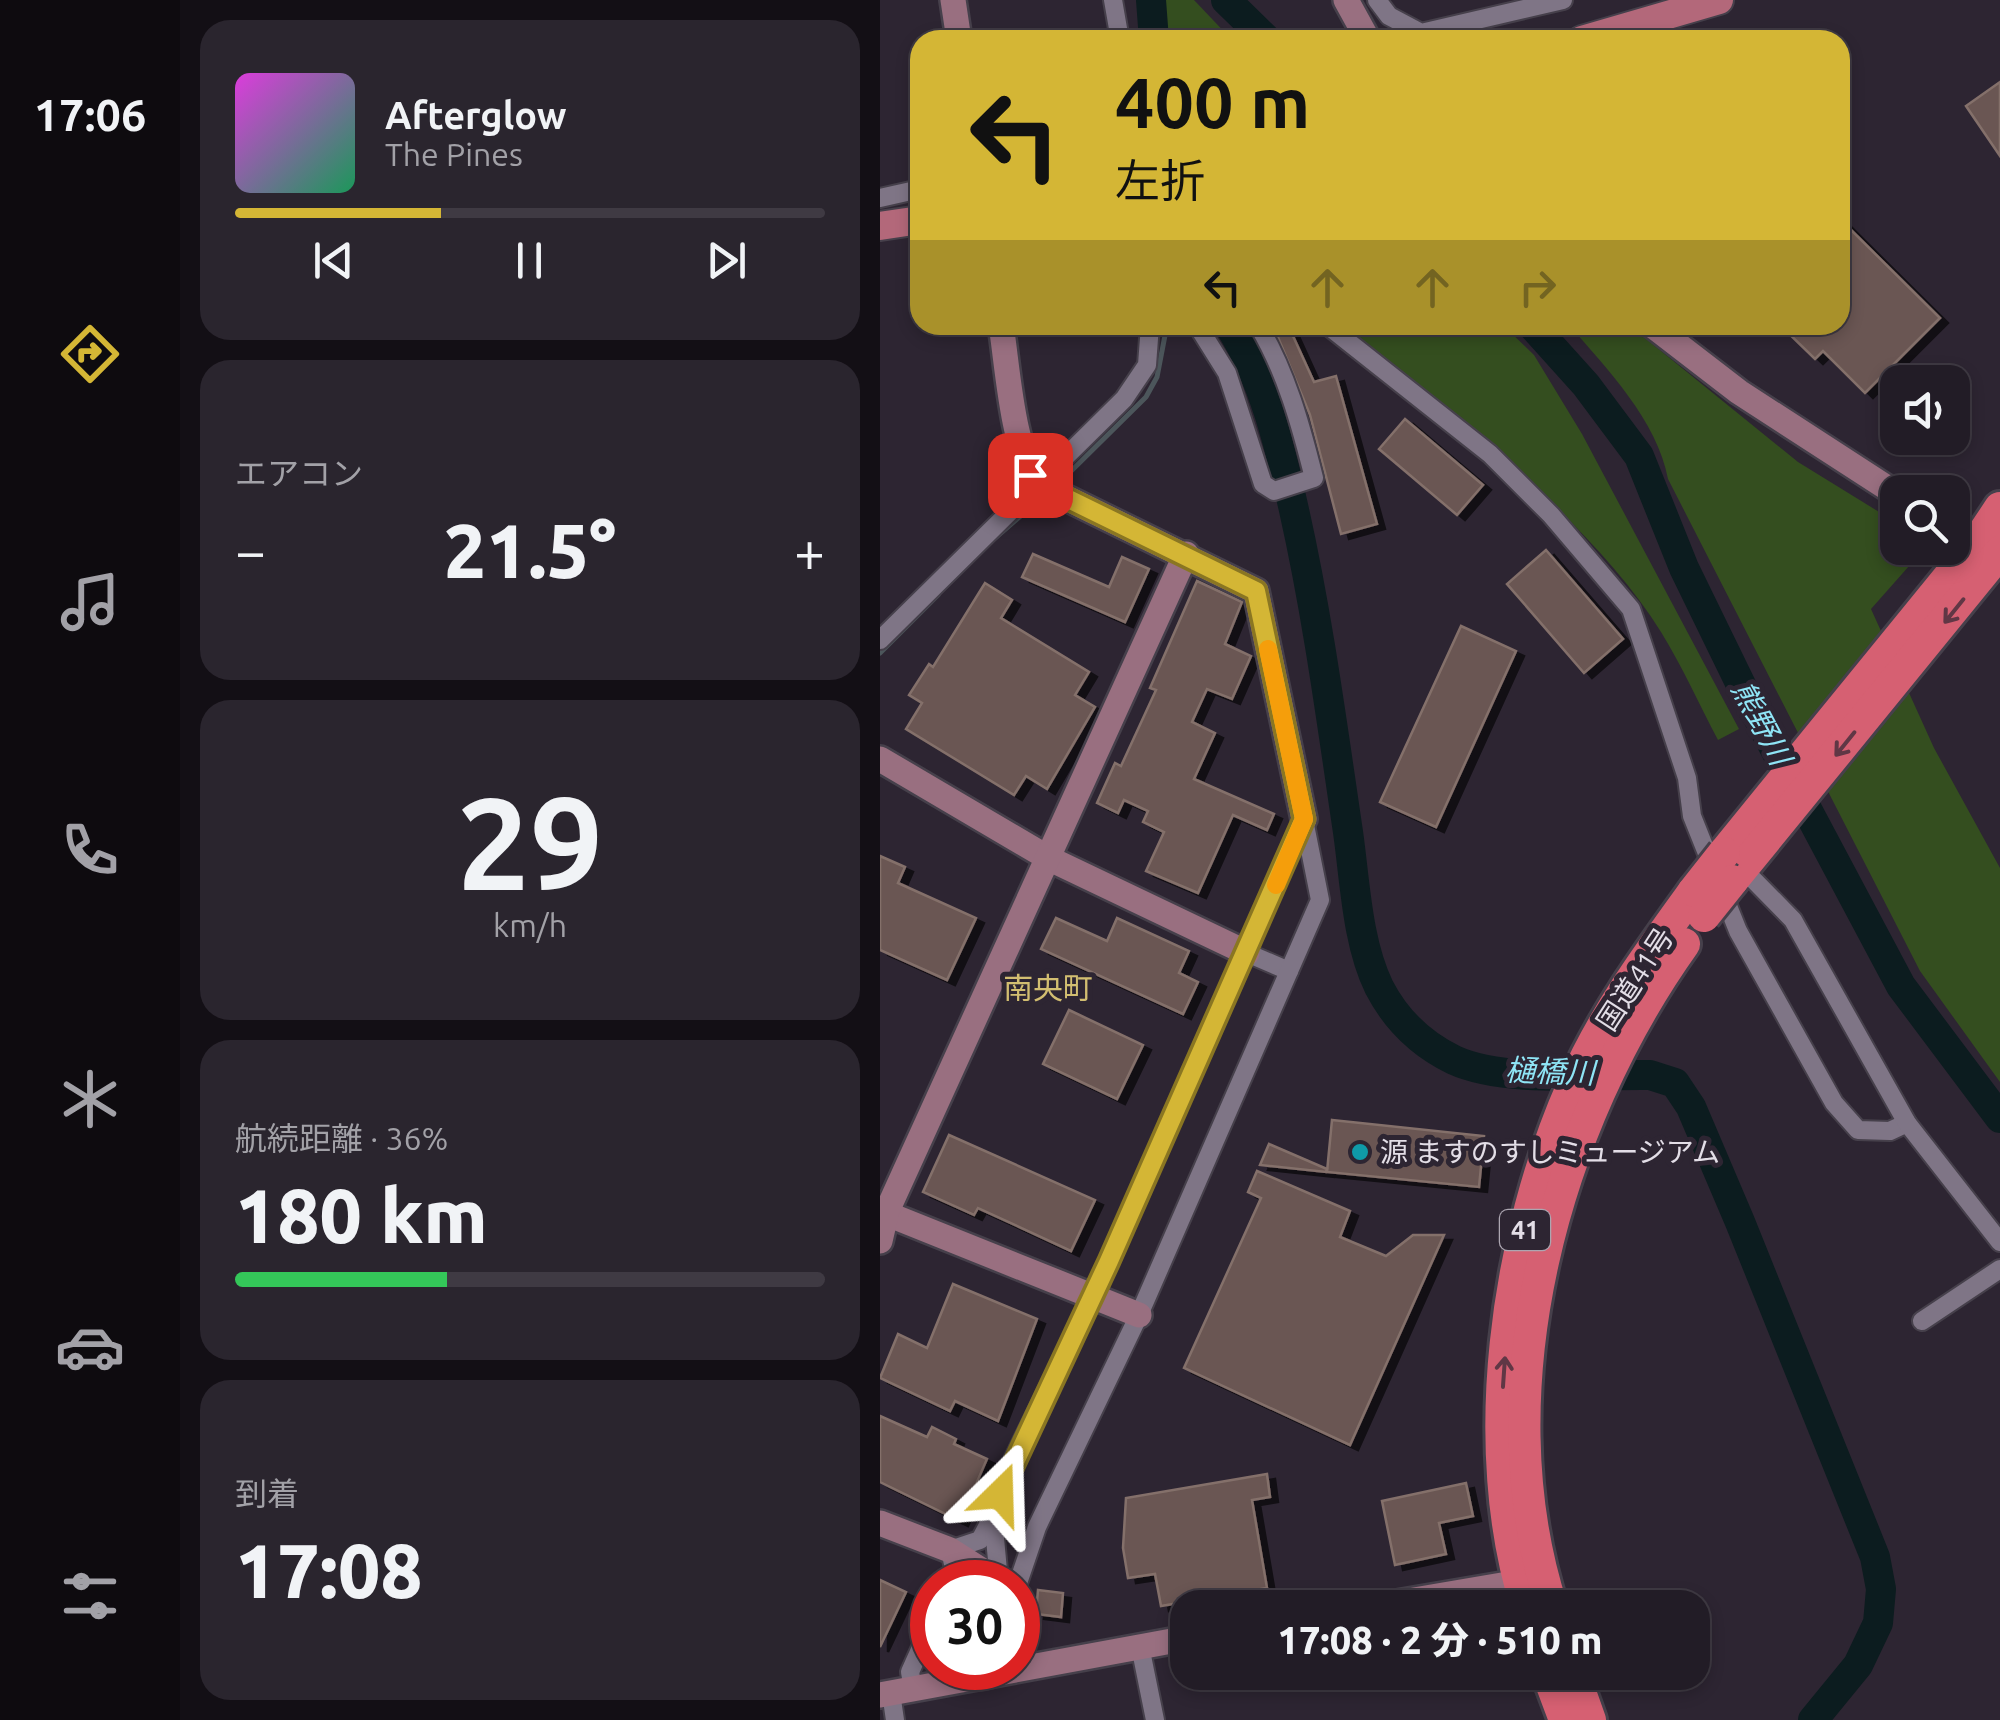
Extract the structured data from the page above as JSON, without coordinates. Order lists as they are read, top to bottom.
{
  "streets": {
    "highway": ["国道41号", "41"]
  },
  "districts": ["南央町"],
  "water": ["熊野川", "樋橋川"],
  "places": ["源 ますのすしミュージアム"],
  "page": {
    "tabs": "17:06",
    "turn": ["400 m", "左折"],
    "song": ["Afterglow", "The Pines"],
    "tile": [
      "エアコン",
      ["29", "km/h"],
      ["航続距離 · 36%", "180 km"],
      ["到着", "17:08"]
    ],
    "heat": ["−", "21.5°", "+"],
    "limit": "30",
    "trip": "17:08 · 2 分 · 510 m"
  }
}
